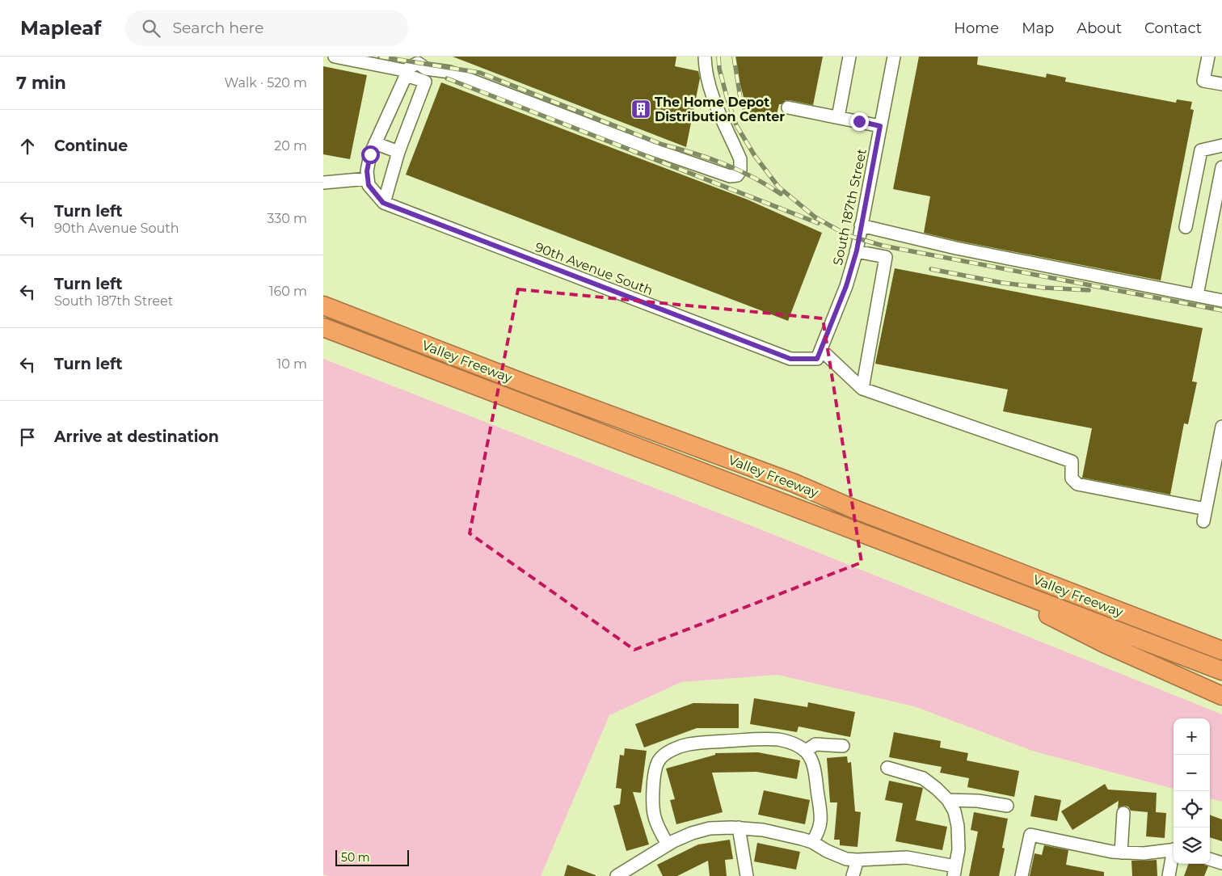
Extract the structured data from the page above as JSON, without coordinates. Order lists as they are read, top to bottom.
{
  "streets": {
    "highway": ["Valley Freeway"],
    "street": ["South 187th Street", "90th Avenue South"]
  },
  "crossings": [
    ["South 187th Street", "90th Avenue South"]
  ],
  "places": {
    "building": ["The Home Depot Distribution Center"]
  },
  "scale_bar": "50 m",
  "page": {
    "header": "Mapleaf",
    "search": "Search here",
    "nav": [
      "Home",
      "Map",
      "About",
      "Contact"
    ],
    "heading": ["7 min", "Walk · 520 m"],
    "list": [
      ["Continue", "20 m"],
      ["Turn left", "90th Avenue South", "330 m"],
      ["Turn left", "South 187th Street", "160 m"],
      ["Turn left", "10 m"],
      "Arrive at destination"
    ],
    "map_buttons": ["+", "−"],
    "scale": "50 m"
  }
}
